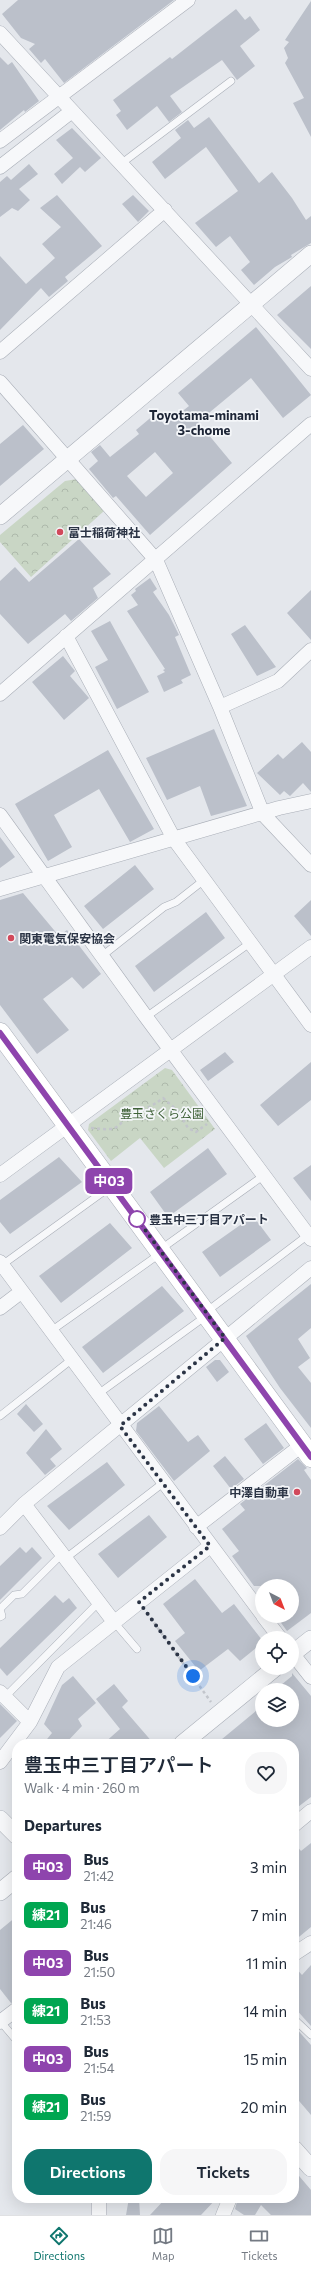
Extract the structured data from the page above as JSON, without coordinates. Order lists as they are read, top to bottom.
{
  "districts": ["Toyotama-minami 3-chome"],
  "parks": ["豊玉さくら公園"],
  "places": [
    "富士稲荷神社",
    "関東電気保安協会",
    "豊玉中三丁目アパート",
    "中澤自動車"
  ],
  "lines": ["bus line 中03"],
  "north": "bottom right",
  "page": {
    "on_map": "中03",
    "heading": [
      ["豊玉中三丁目アパート", "Walk · 4 min · 260 m"],
      "Departures"
    ],
    "list": [
      {
        "mark": "中03",
        "name": "Bus",
        "note": "21:42",
        "value": "3 min"
      },
      {
        "mark": "練21",
        "name": "Bus",
        "note": "21:46",
        "value": "7 min"
      },
      {
        "mark": "中03",
        "name": "Bus",
        "note": "21:50",
        "value": "11 min"
      },
      {
        "mark": "練21",
        "name": "Bus",
        "note": "21:53",
        "value": "14 min"
      },
      {
        "mark": "中03",
        "name": "Bus",
        "note": "21:54",
        "value": "15 min"
      },
      {
        "mark": "練21",
        "name": "Bus",
        "note": "21:59",
        "value": "20 min"
      }
    ],
    "buttons": ["Directions", "Tickets"],
    "tabs": ["Directions", "Map", "Tickets"]
  }
}
